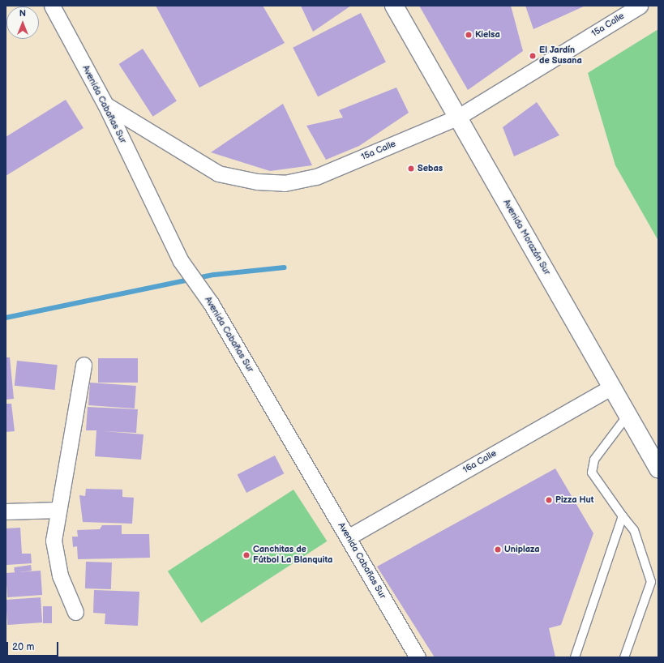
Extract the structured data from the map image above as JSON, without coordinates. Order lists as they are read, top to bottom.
{
  "streets": {
    "street": [
      "15a Calle",
      "Avenida Cabañas Sur",
      "Avenida Morazán Sur",
      "16a Calle"
    ]
  },
  "crossings": [
    ["15a Calle", "Avenida Cabañas Sur"],
    ["15a Calle", "Avenida Morazán Sur"],
    ["Avenida Cabañas Sur", "16a Calle"],
    ["Avenida Morazán Sur", "16a Calle"]
  ],
  "places": [
    "Kielsa",
    "El Jardín de Susana",
    "Sebas",
    "Pizza Hut",
    "Uniplaza",
    "Canchitas de Fútbol La Blanquita"
  ],
  "scale_bar": "20 m",
  "north": "top"
}
